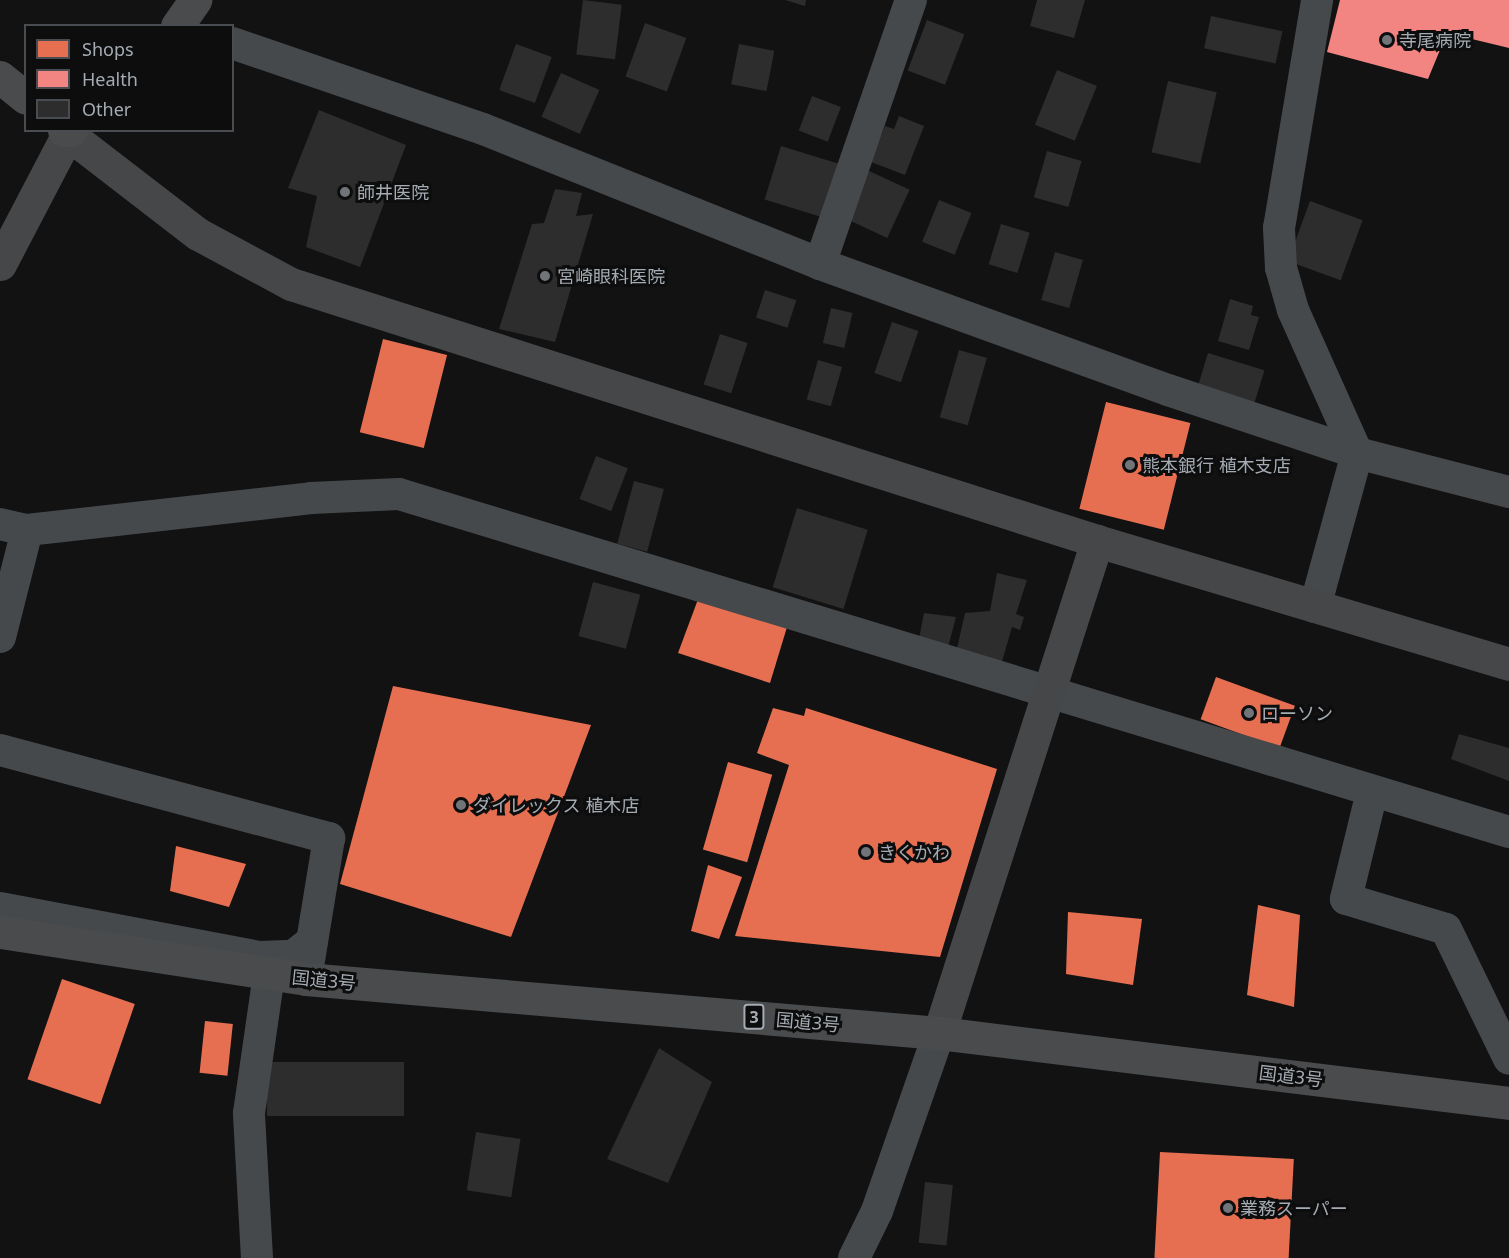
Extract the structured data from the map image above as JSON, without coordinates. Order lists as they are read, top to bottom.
{
  "streets": {
    "main road": ["国道3号", "3"]
  },
  "places": [
    "寺尾病院",
    "師井医院",
    "宮崎眼科医院",
    "熊本銀行 植木支店",
    "ローソン",
    "ダイレックス 植木店",
    "きくかわ",
    "業務スーパー"
  ],
  "legend": ["Shops", "Health", "Other"]
}
